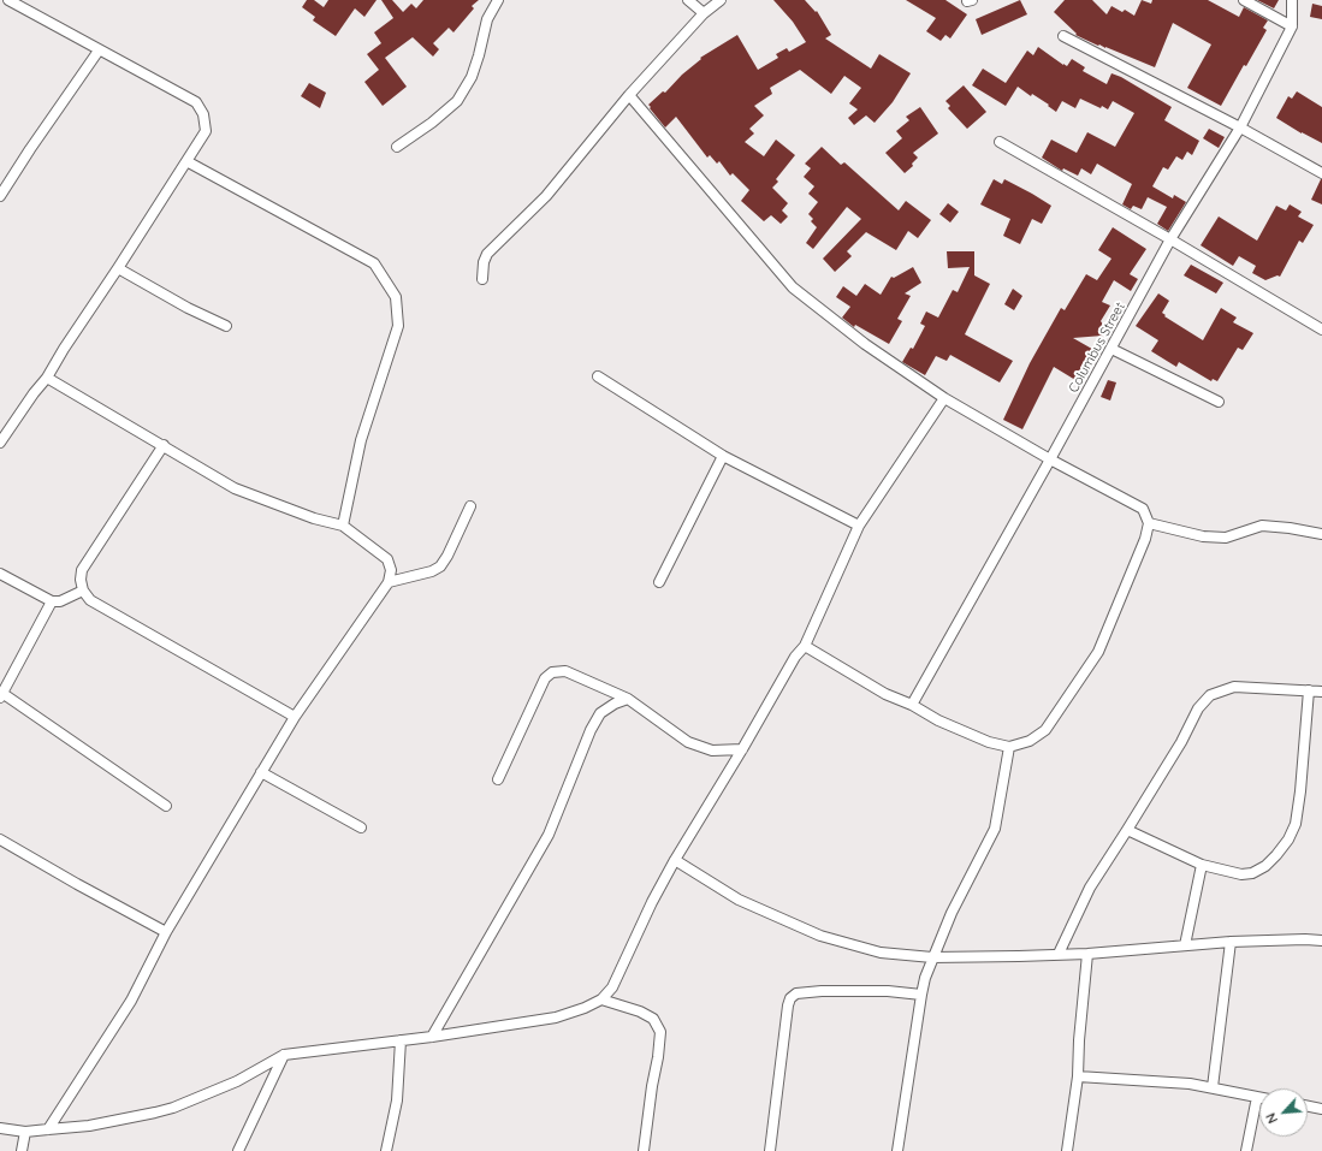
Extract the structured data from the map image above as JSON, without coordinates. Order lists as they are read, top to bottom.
{
  "streets": {
    "street": ["Columbus Street"]
  },
  "north": "bottom left"
}
